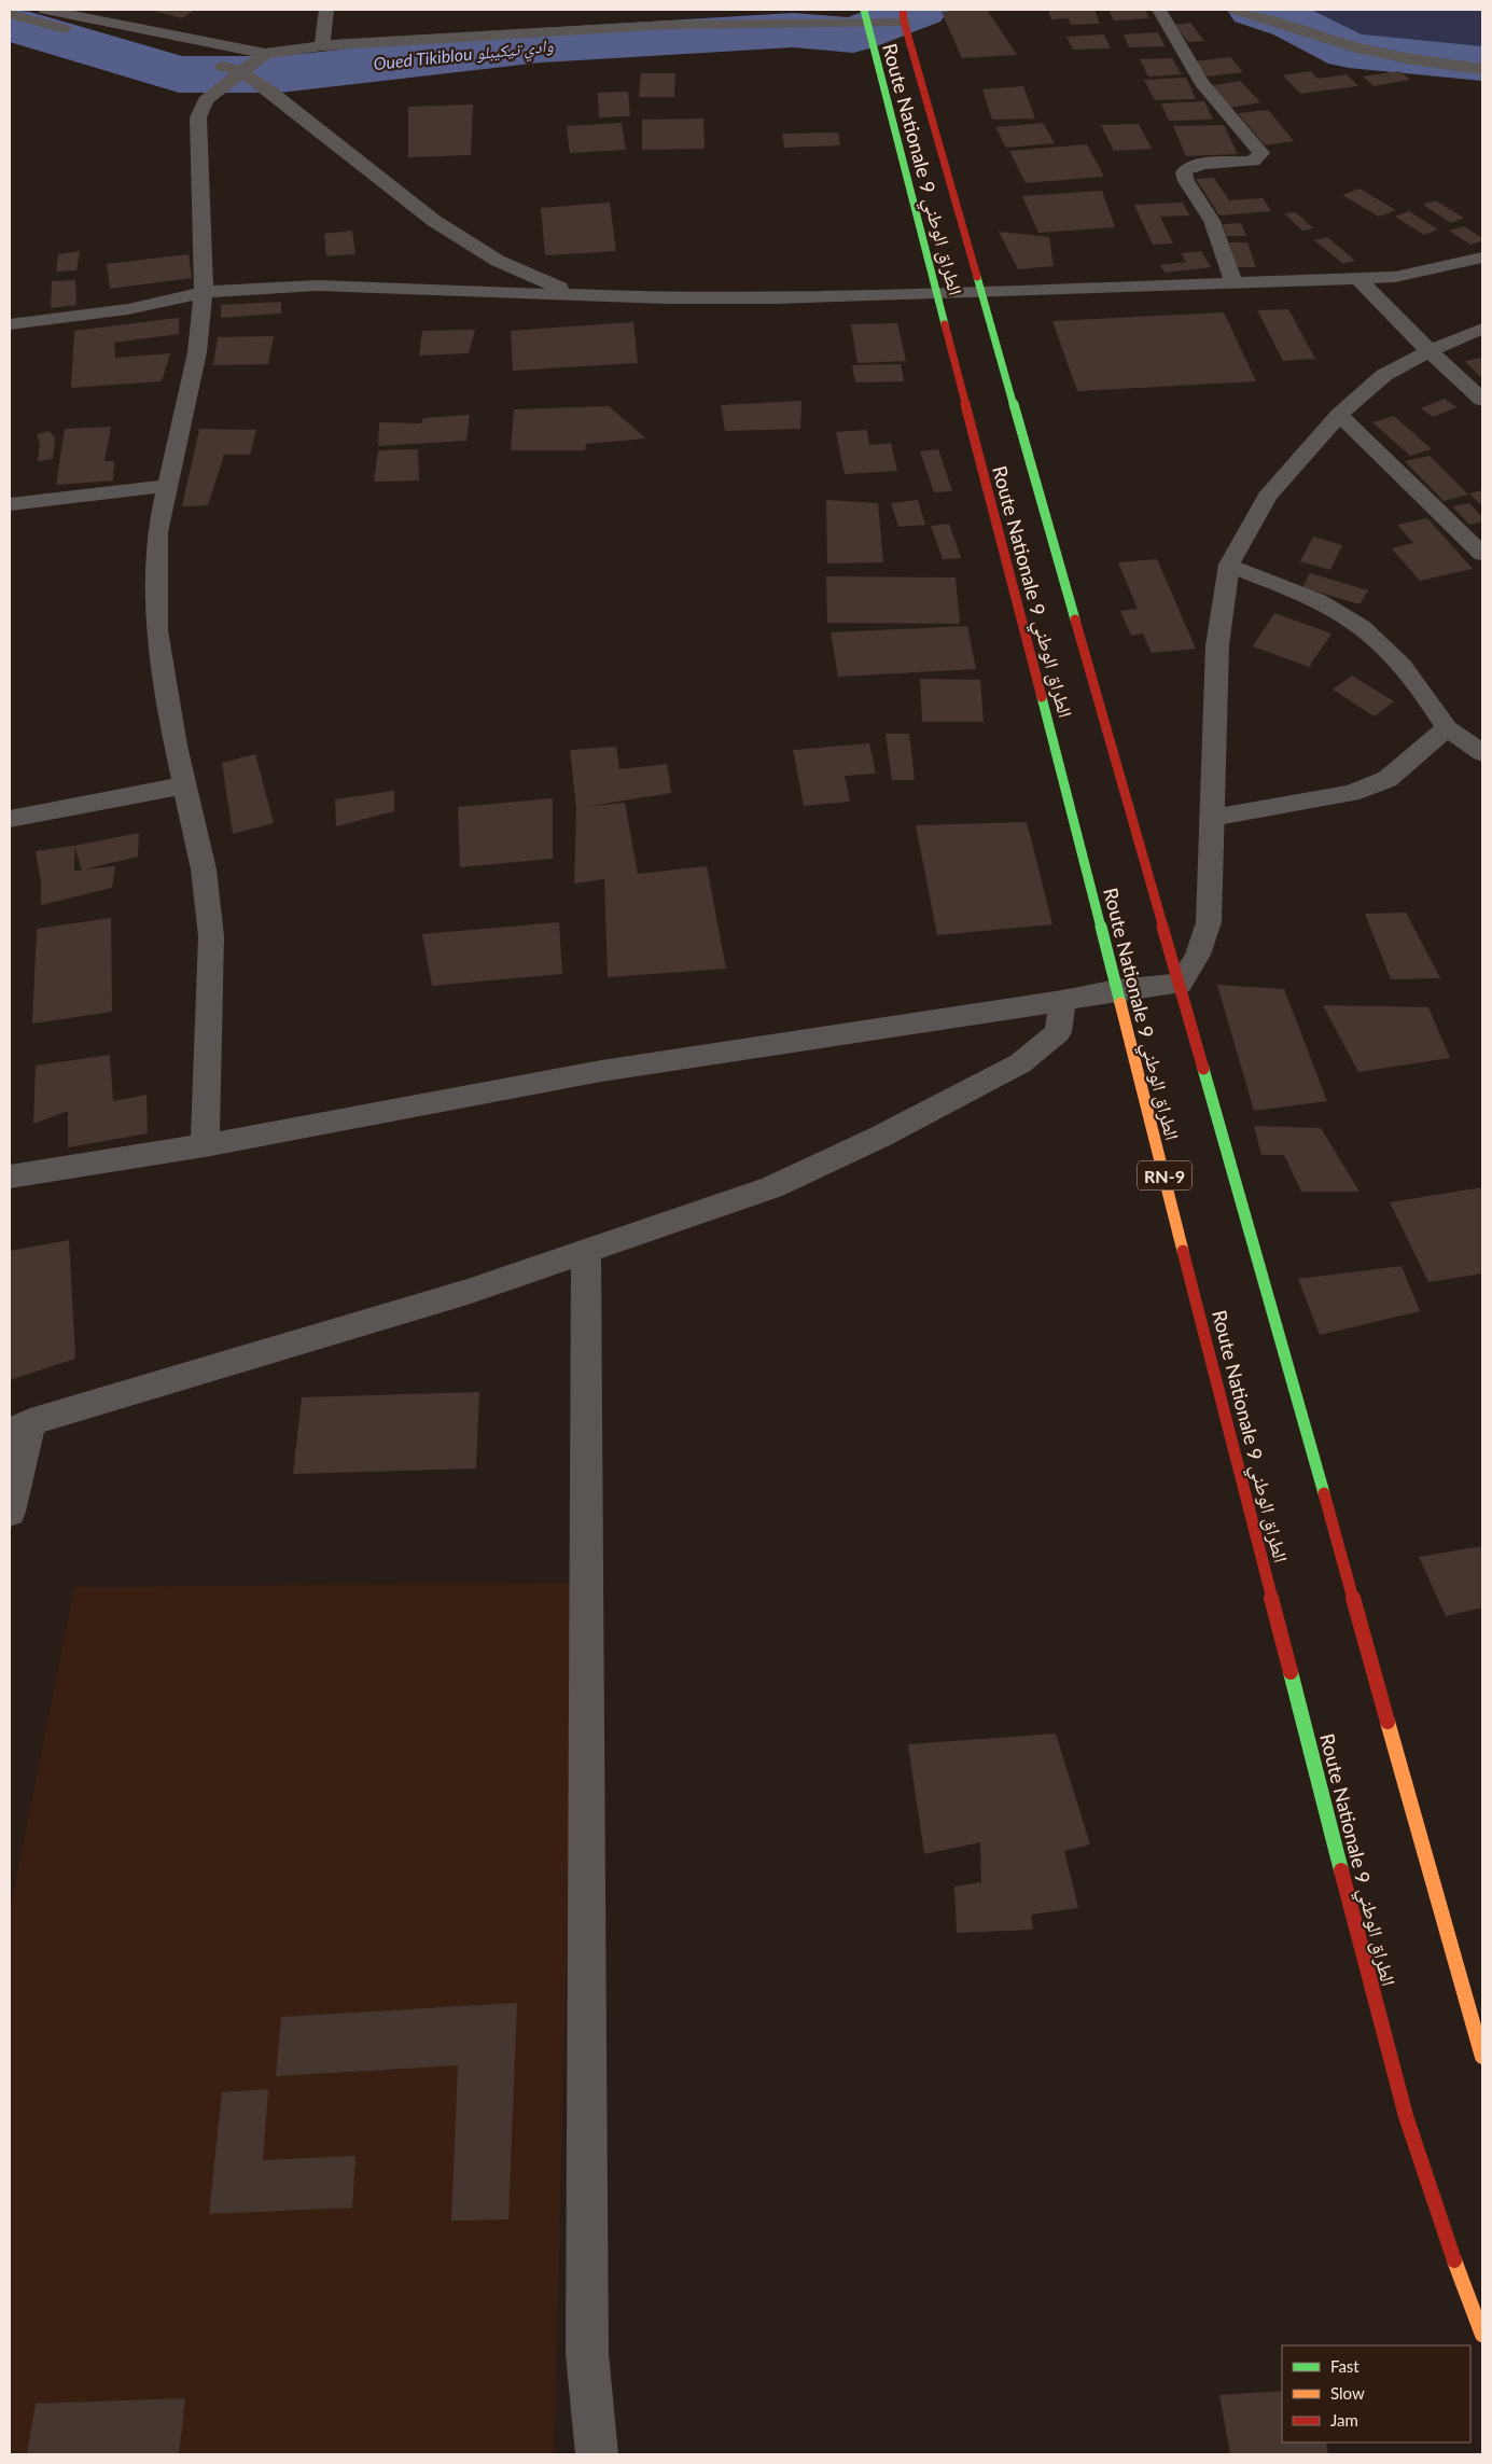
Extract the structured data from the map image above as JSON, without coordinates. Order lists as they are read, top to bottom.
{
  "streets": {
    "main road": ["Route Nationale الطراق الوطني 9", "RN-9"]
  },
  "water": ["Oued Tikiblou وادي تيكيبلو"],
  "legend": ["Fast", "Slow", "Jam"]
}
